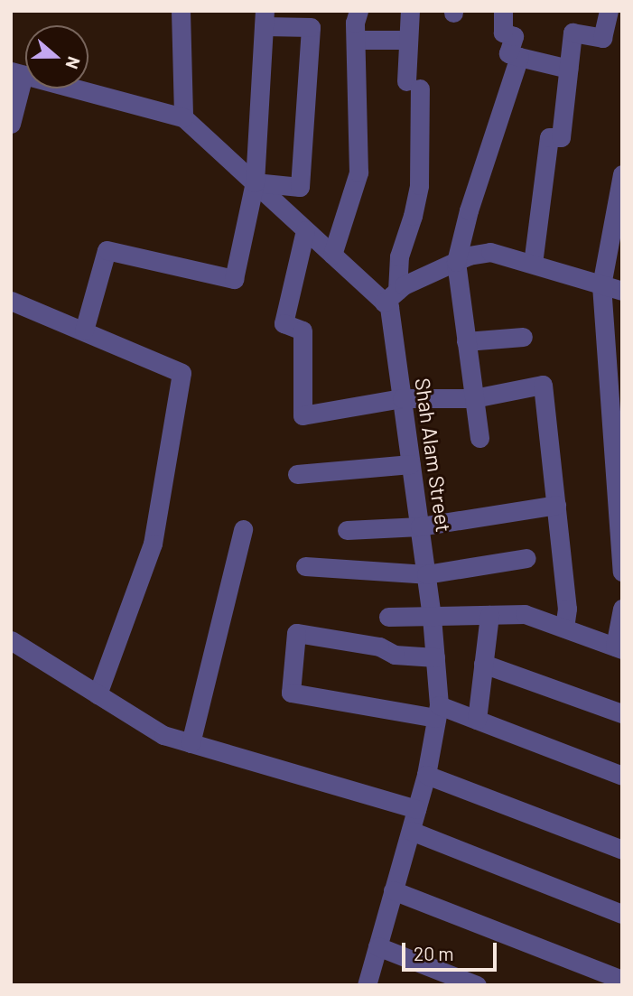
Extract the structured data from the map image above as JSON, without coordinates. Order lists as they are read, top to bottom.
{
  "streets": {
    "street": ["Shah Alam Street"]
  },
  "scale_bar": "20 m",
  "north": "right"
}
